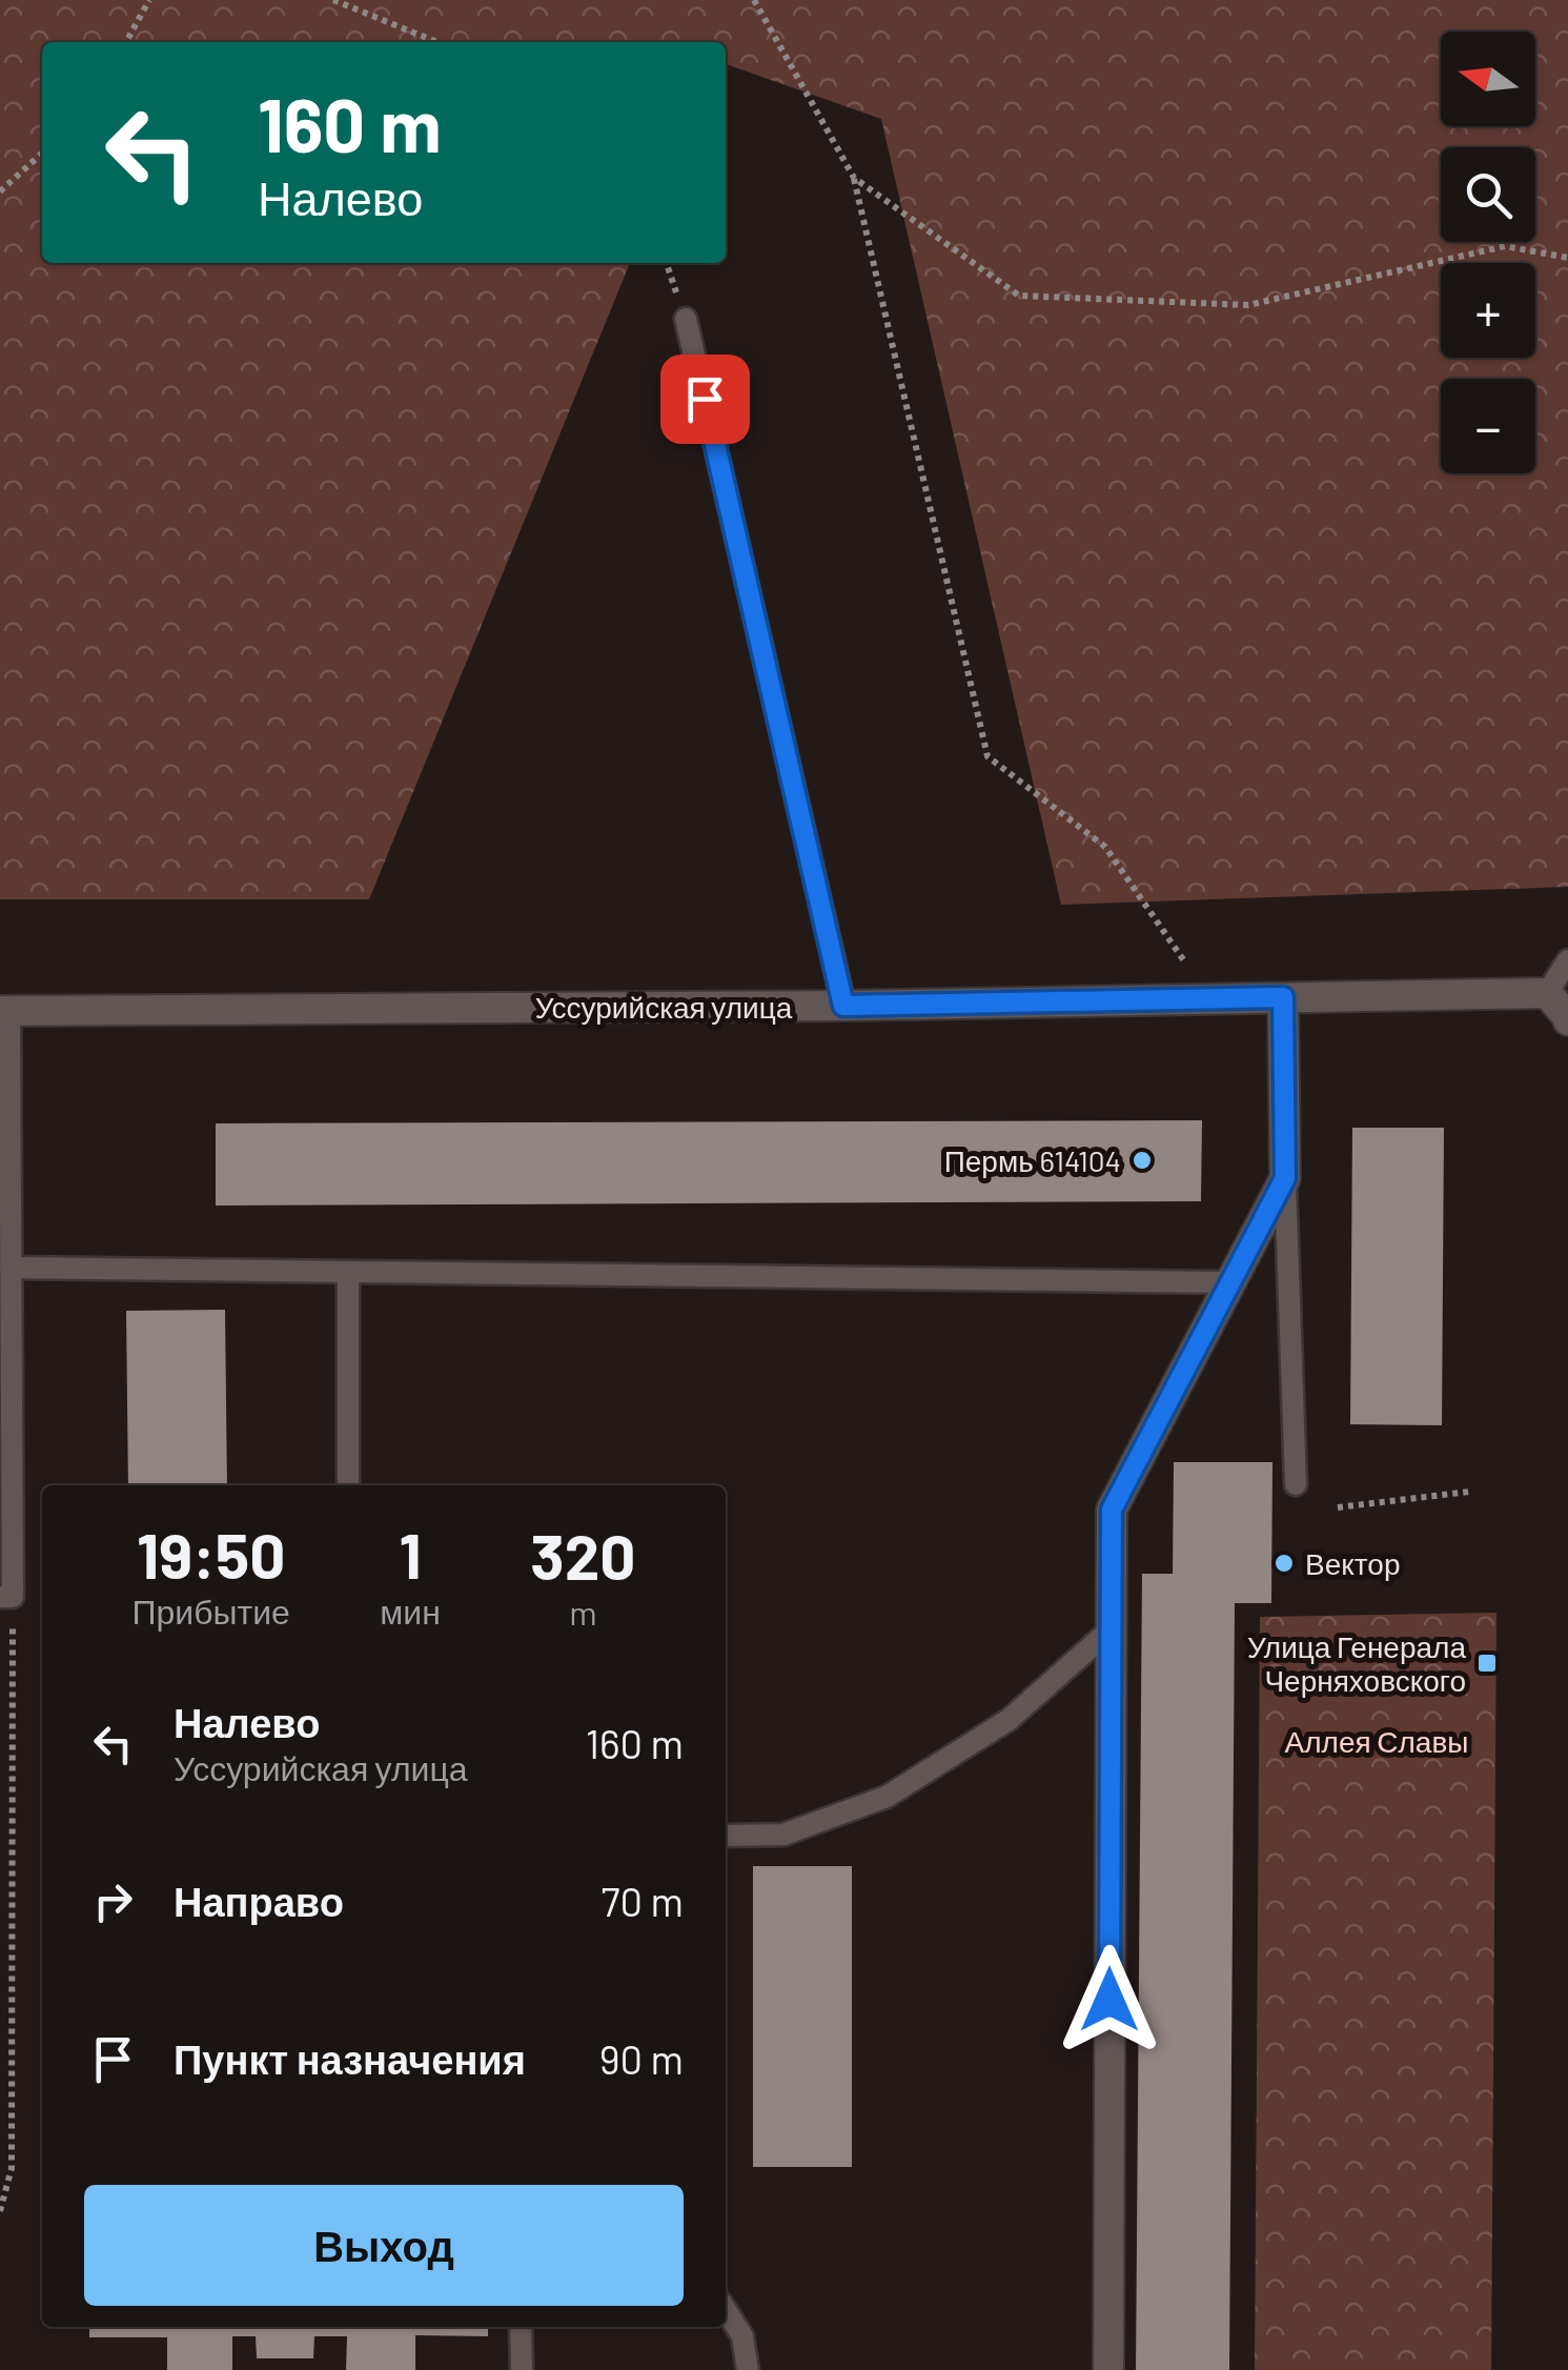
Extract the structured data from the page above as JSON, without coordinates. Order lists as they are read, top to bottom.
{
  "streets": {
    "street": ["Уссурийская улица"]
  },
  "parks": ["Аллея Славы"],
  "places": {
    "other": ["Пермь 614104", "Вектор"],
    "transit": ["Улица Генерала Черняховского"]
  },
  "north": "left",
  "page": {
    "map_buttons": ["+", "−"],
    "turn": ["160 m", "Налево"],
    "eta": [
      "19:50",
      "Прибытие",
      "1",
      "мин",
      "320",
      "m"
    ],
    "list": [
      {
        "name": "Налево",
        "note": "Уссурийская улица",
        "value": "160 m"
      },
      {
        "name": "Направо",
        "value": "70 m"
      },
      {
        "name": "Пункт назначения",
        "value": "90 m"
      }
    ],
    "buttons": "Выход"
  }
}
